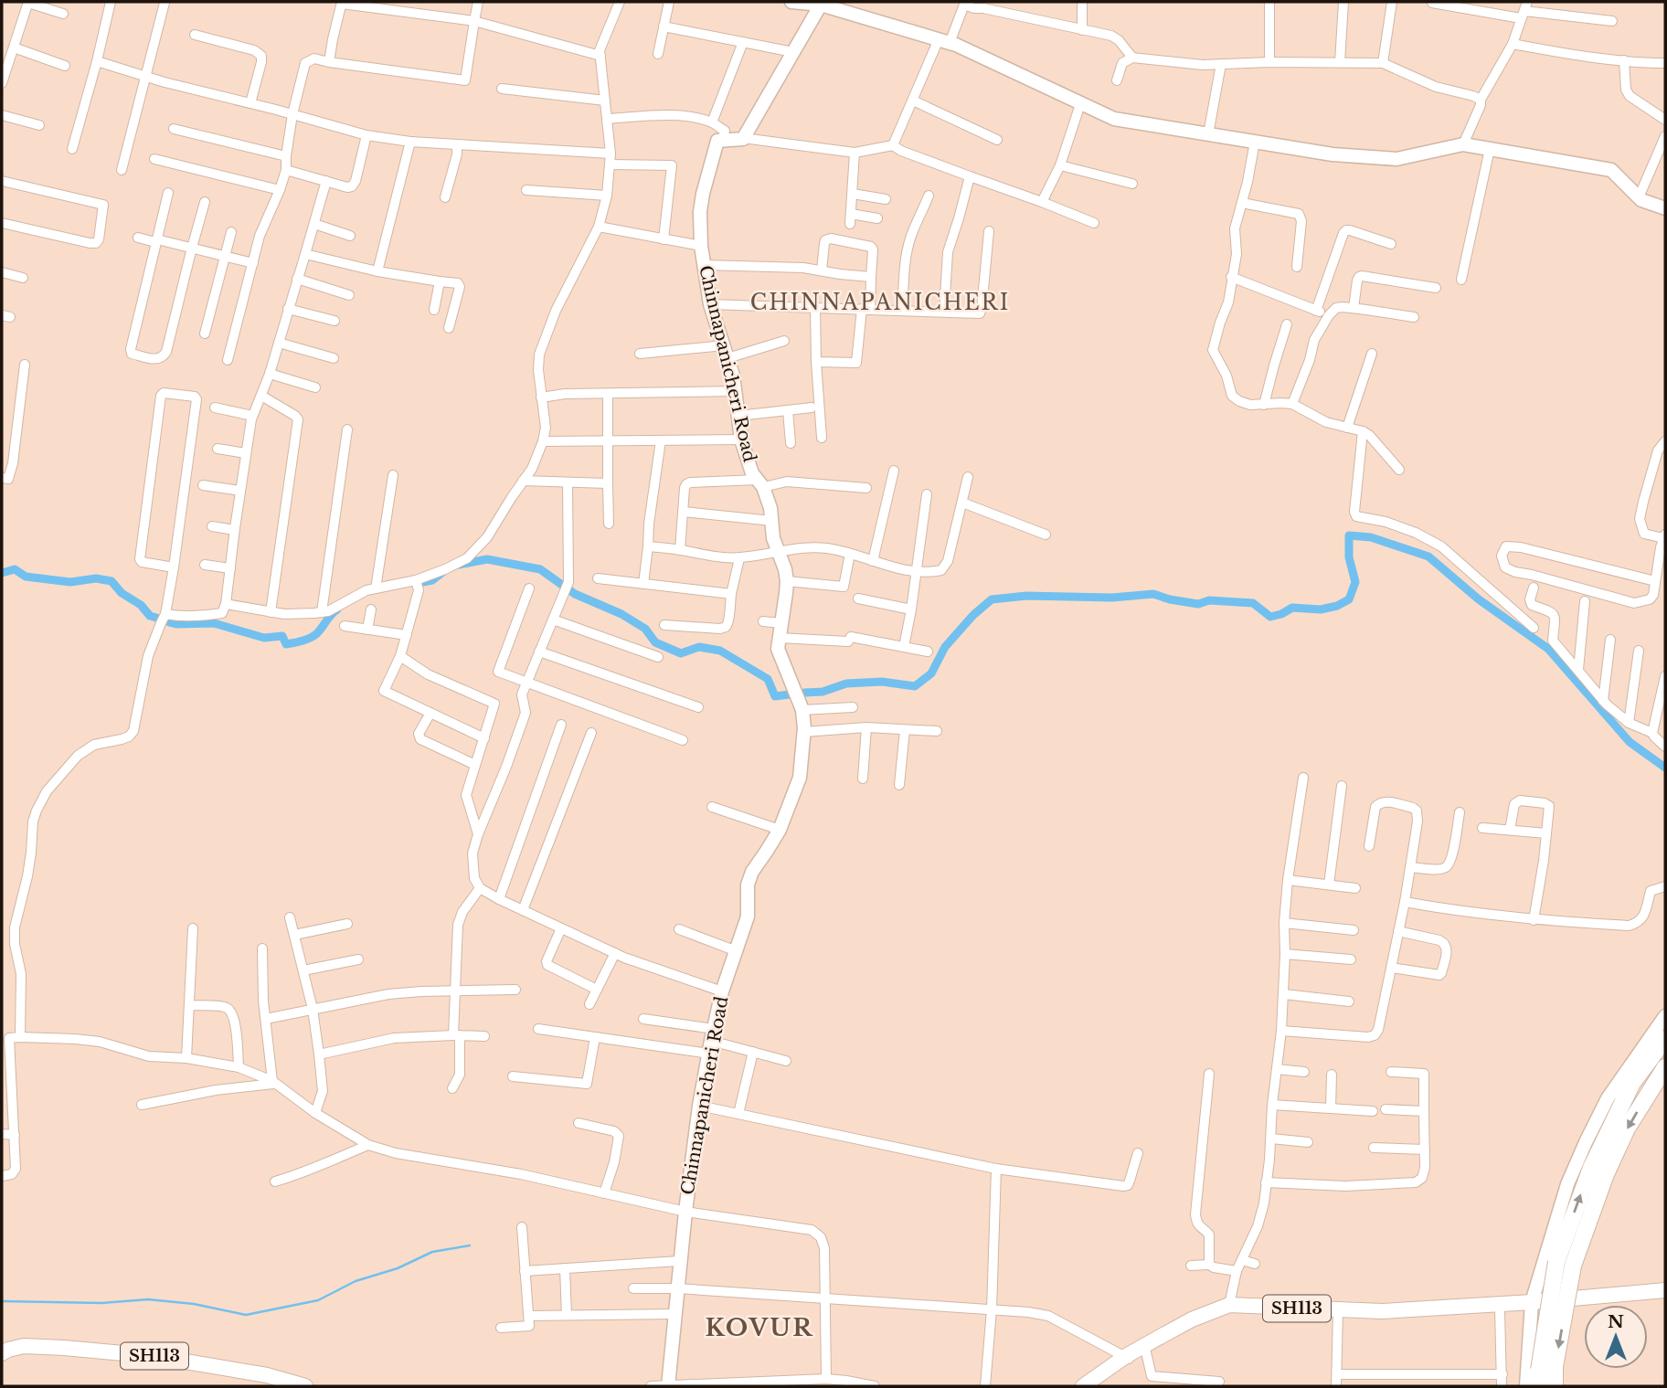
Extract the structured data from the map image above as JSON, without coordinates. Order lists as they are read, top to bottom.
{
  "streets": {
    "main road": ["SH113"],
    "street": ["Chinnapanicheri Road"]
  },
  "districts": ["CHINNAPANICHERI", "KOVUR"],
  "north": "top"
}
